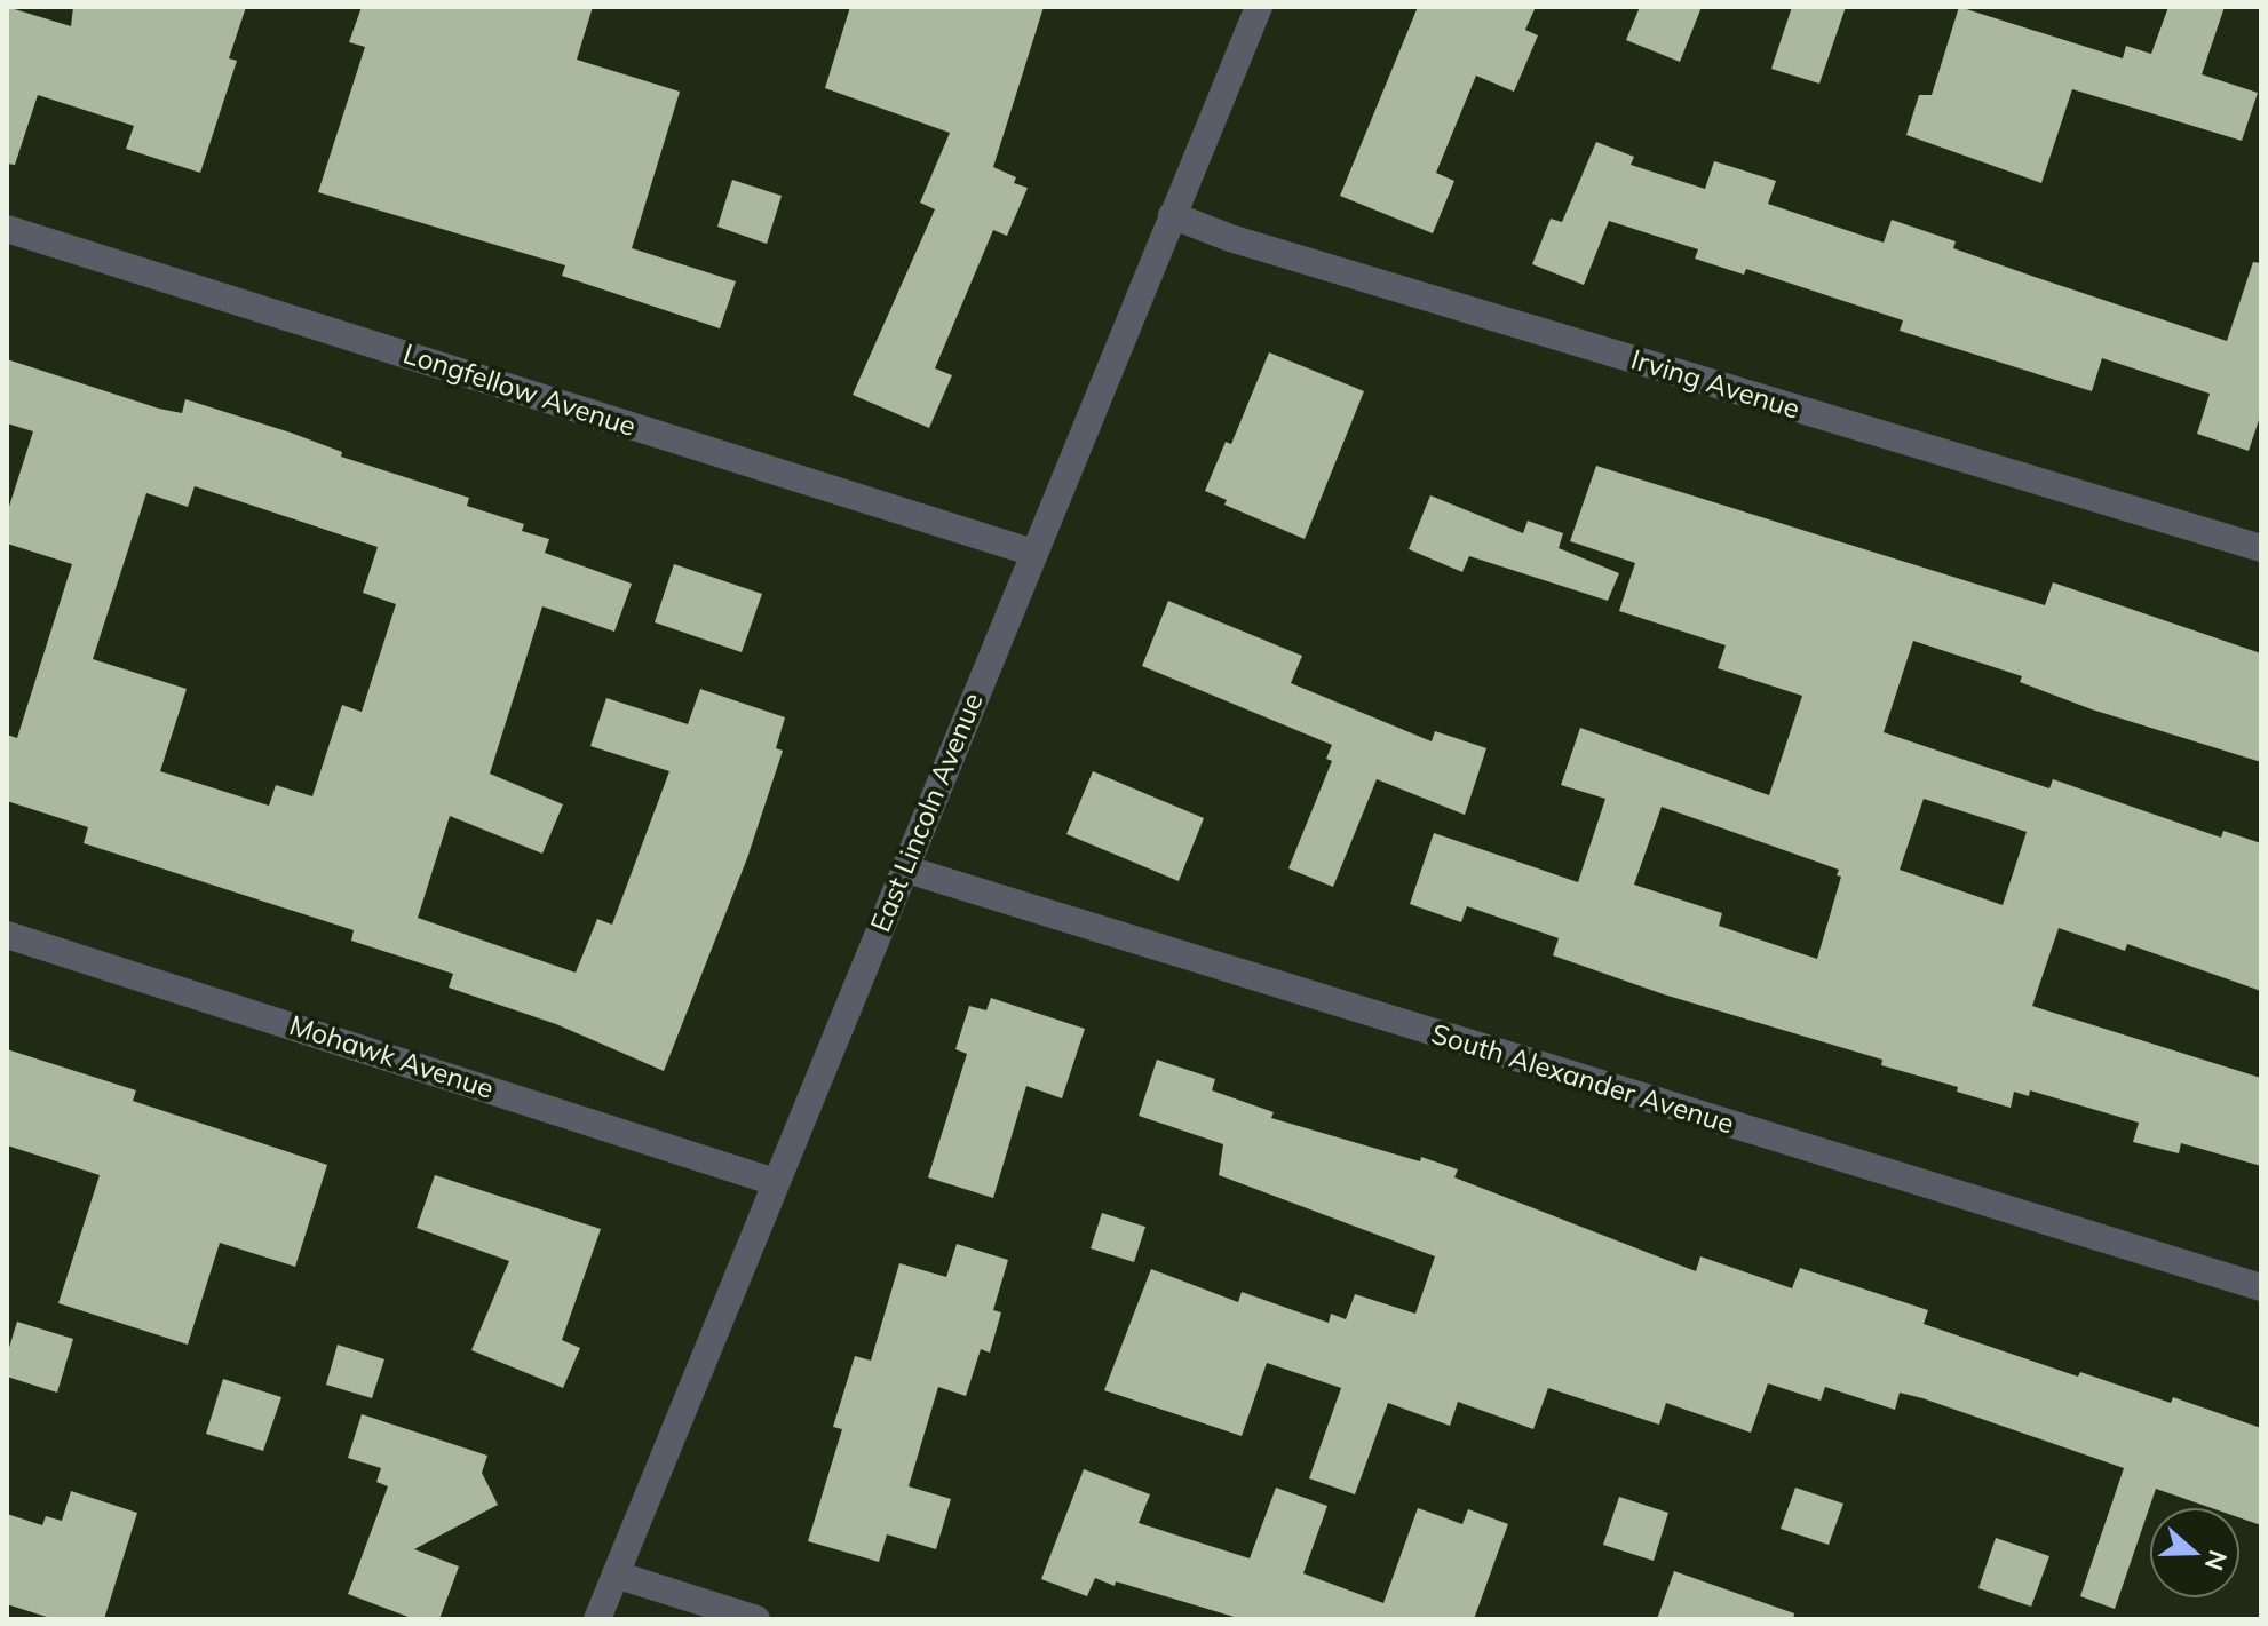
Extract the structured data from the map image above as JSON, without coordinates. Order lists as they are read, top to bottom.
{
  "streets": {
    "street": [
      "Irving Avenue",
      "Longfellow Avenue",
      "East Lincoln Avenue",
      "Mohawk Avenue",
      "South Alexander Avenue"
    ]
  },
  "crossings": [
    ["Irving Avenue", "East Lincoln Avenue"],
    ["Longfellow Avenue", "East Lincoln Avenue"],
    ["East Lincoln Avenue", "Mohawk Avenue"],
    ["East Lincoln Avenue", "South Alexander Avenue"]
  ],
  "north": "right"
}
